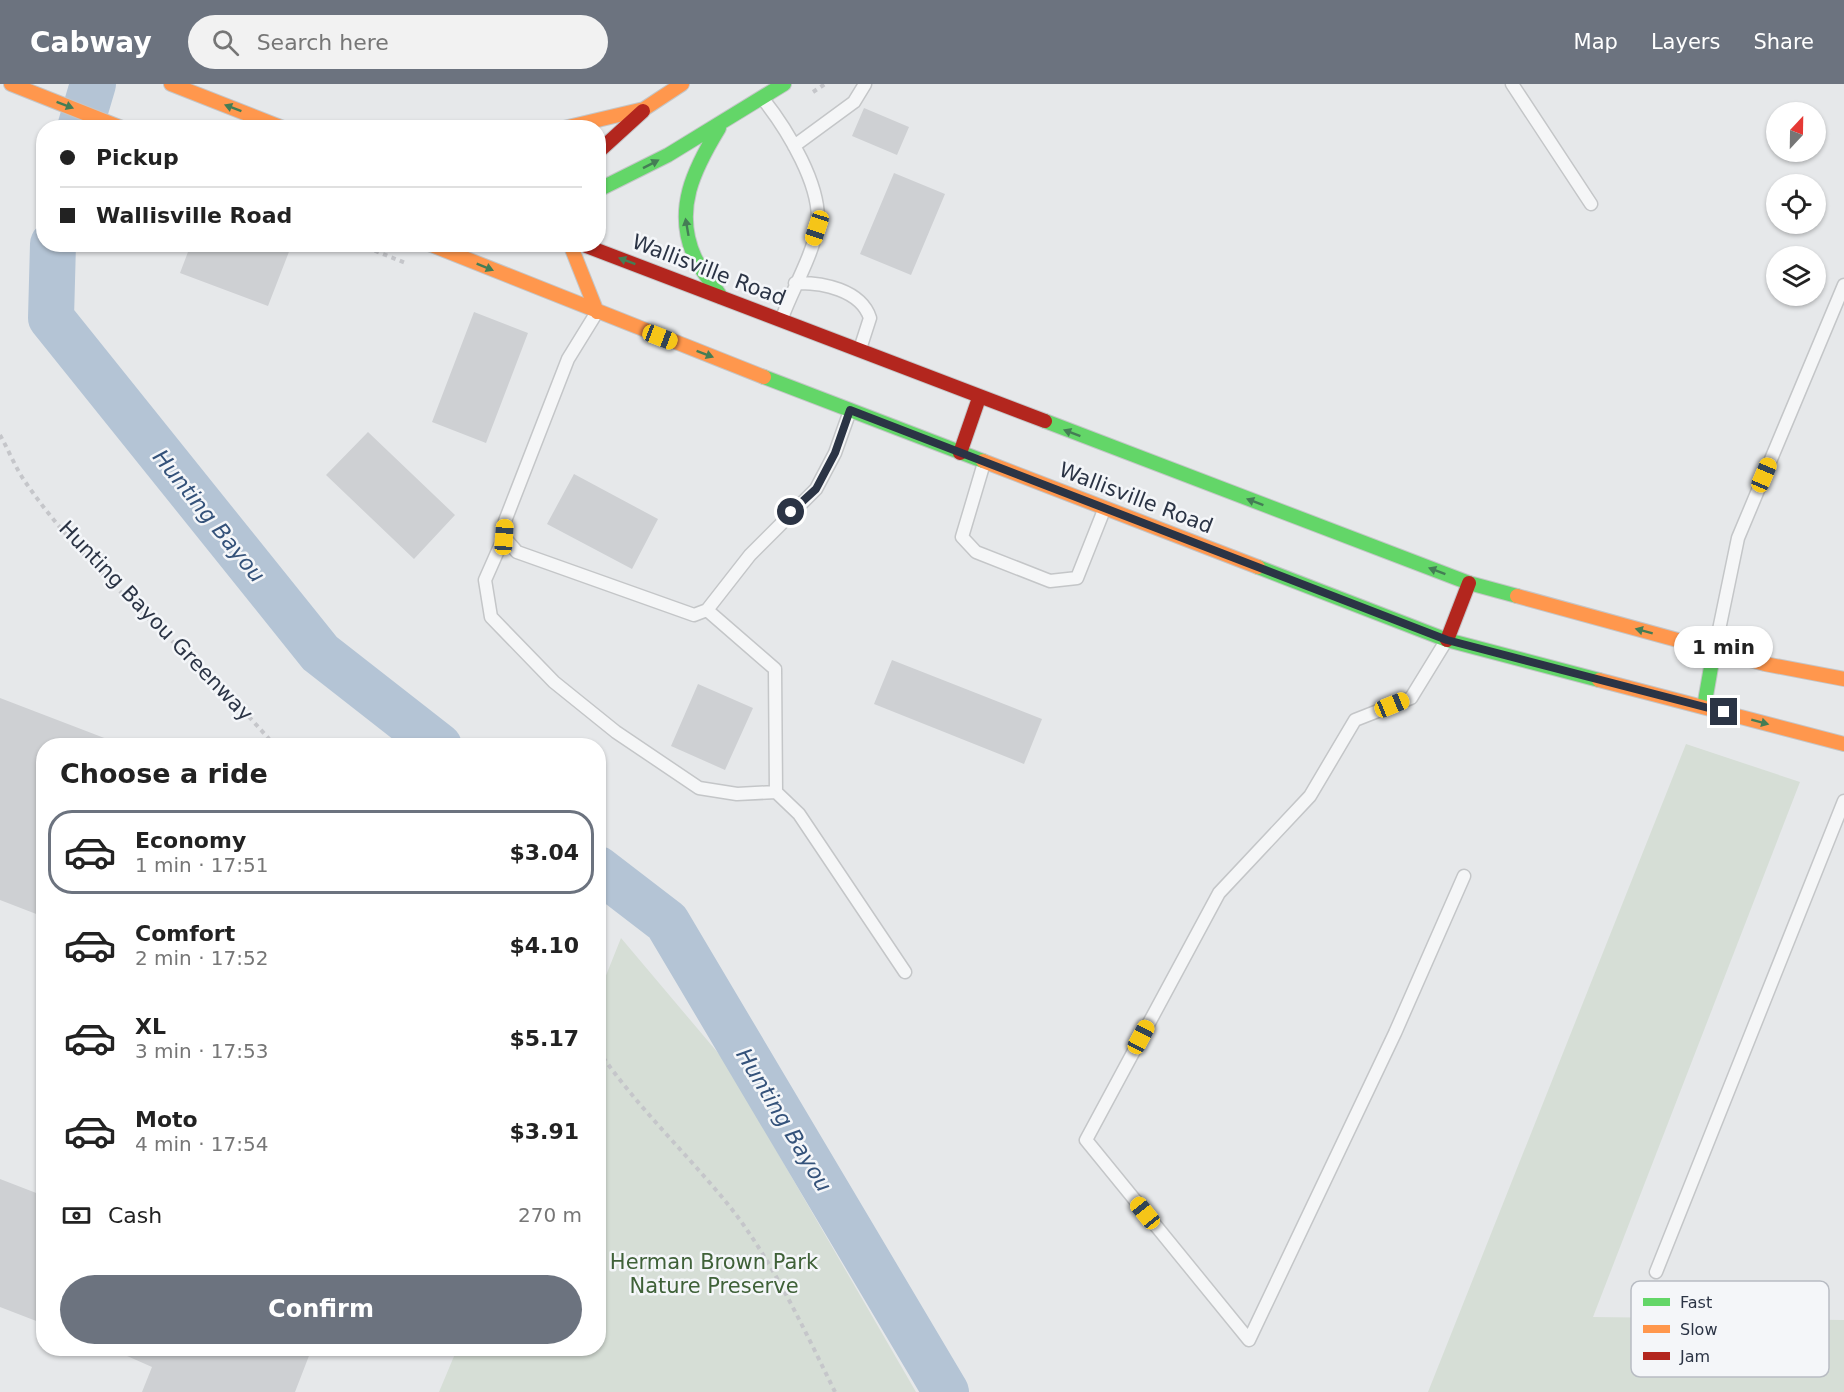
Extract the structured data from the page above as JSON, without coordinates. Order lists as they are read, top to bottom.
{
  "streets": {
    "main road": ["Wallisville Road"],
    "path": ["Hunting Bayou Greenway"]
  },
  "water": ["Hunting Bayou"],
  "parks": ["Herman Brown Park Nature Preserve"],
  "legend": ["Fast", "Slow", "Jam"],
  "north": "top",
  "page": {
    "header": "Cabway",
    "search": "Search here",
    "nav": ["Map", "Layers", "Share"],
    "banner": ["Pickup", "Wallisville Road"],
    "bubble": "1 min",
    "heading": "Choose a ride",
    "list": [
      {
        "name": "Economy",
        "note": "1 min · 17:51",
        "value": "$3.04"
      },
      {
        "name": "Comfort",
        "note": "2 min · 17:52",
        "value": "$4.10"
      },
      {
        "name": "XL",
        "note": "3 min · 17:53",
        "value": "$5.17"
      },
      {
        "name": "Moto",
        "note": "4 min · 17:54",
        "value": "$3.91"
      }
    ],
    "pay": ["Cash", "270 m"],
    "buttons": "Confirm"
  }
}
